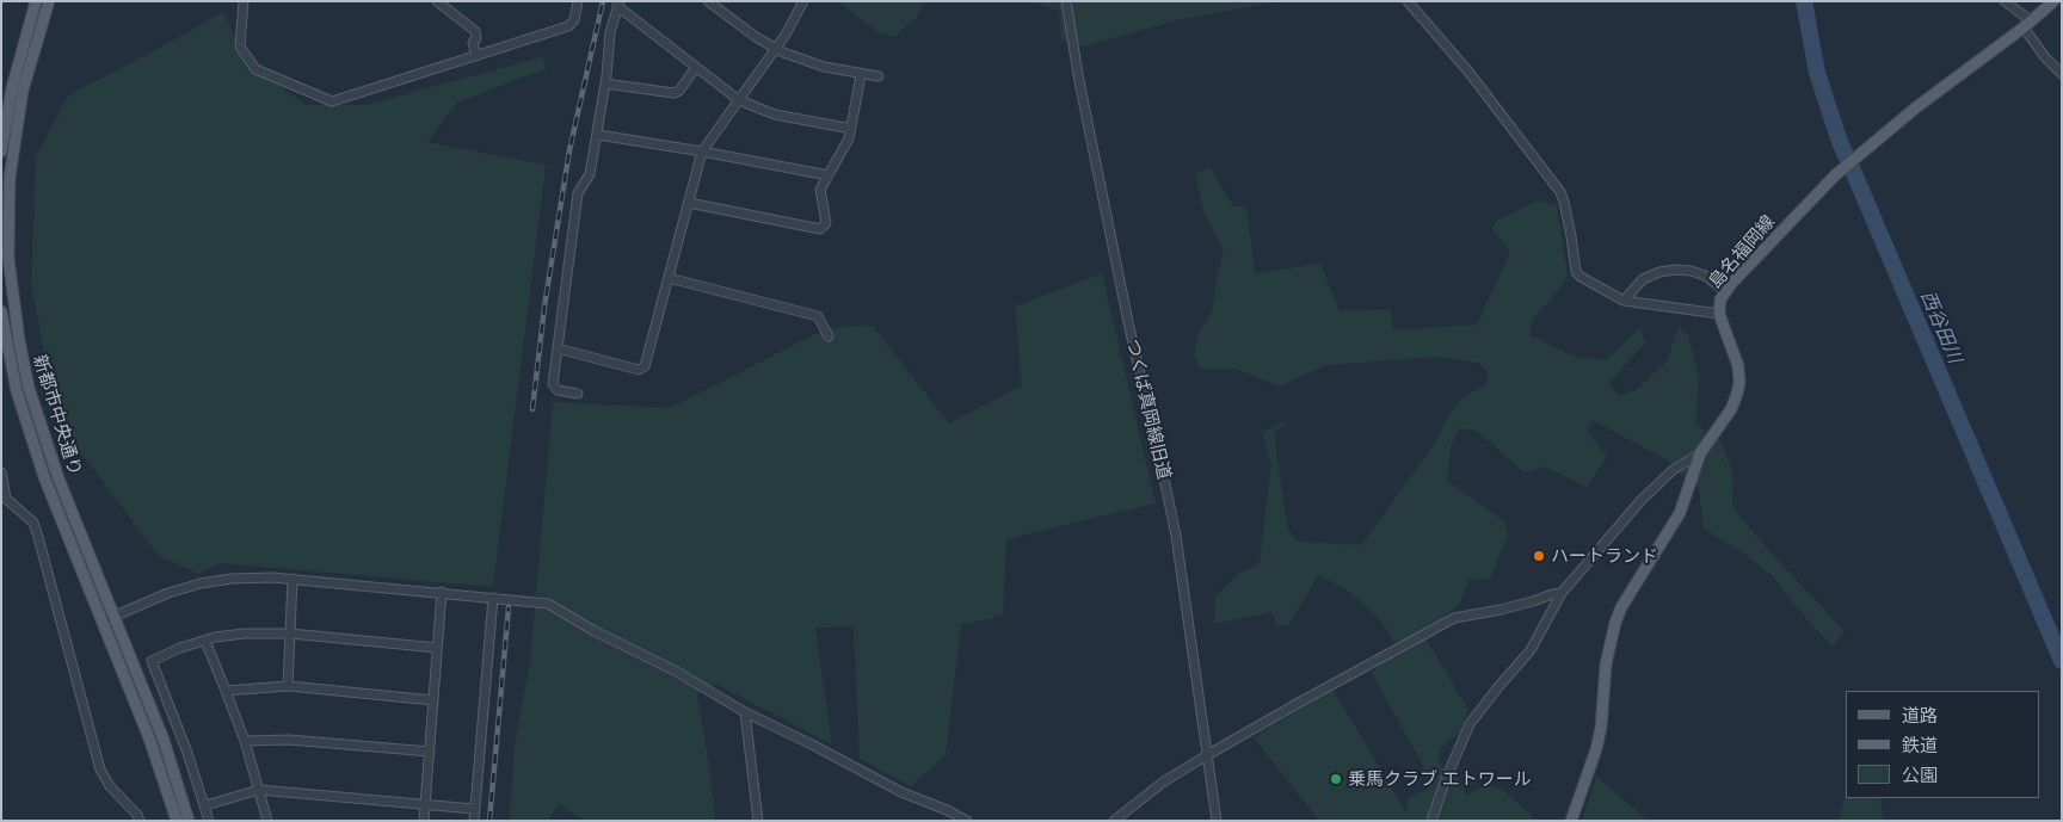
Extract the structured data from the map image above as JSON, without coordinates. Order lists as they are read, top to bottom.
{
  "streets": {
    "main road": ["島名福岡線", "新都市中央通り"],
    "street": ["つくば真岡線旧道"]
  },
  "water": ["西谷田川"],
  "places": ["ハートランド", "乗馬クラブ エトワール"],
  "legend": ["道路", "鉄道", "公園"]
}
